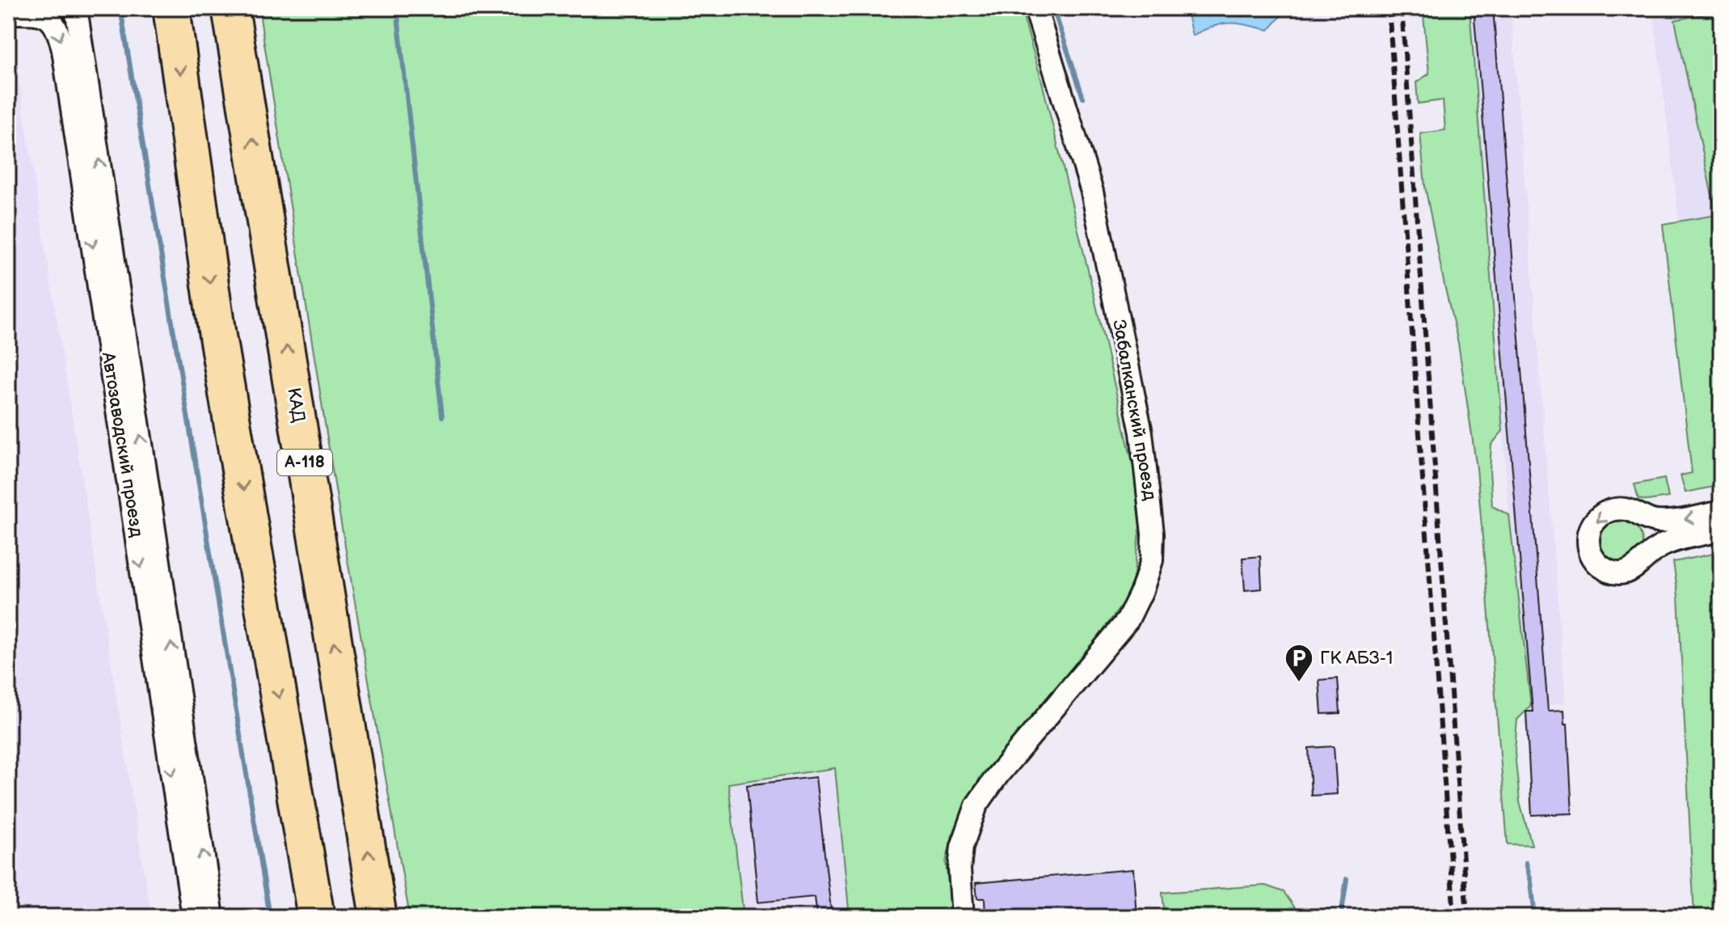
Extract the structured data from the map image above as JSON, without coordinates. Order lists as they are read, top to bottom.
{
  "streets": {
    "highway": ["КАД", "А-118"],
    "street": ["Забалканский проезд", "Автозаводский проезд"]
  },
  "places": {
    "parking": ["ГК АБЗ-1"]
  }
}
